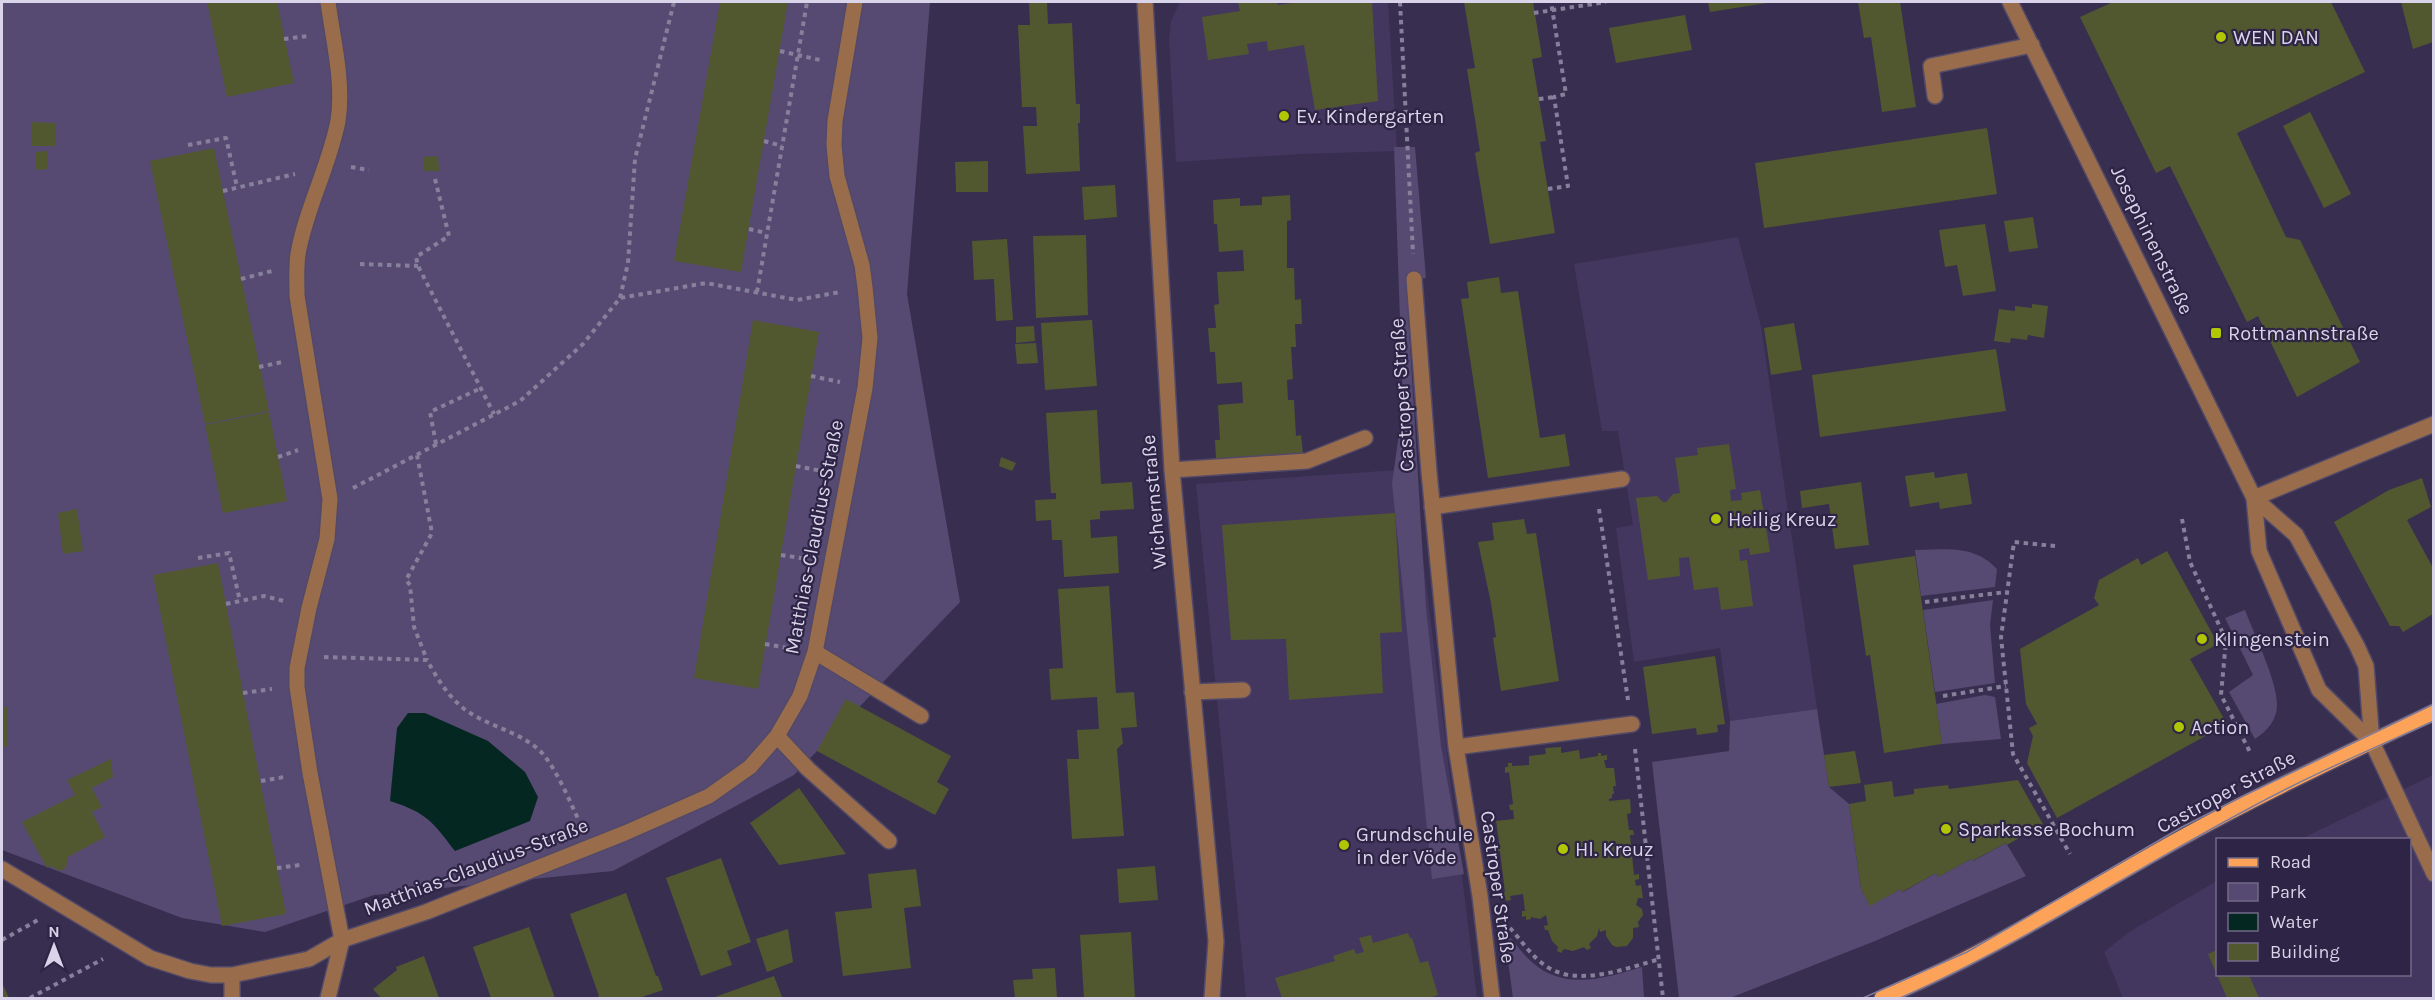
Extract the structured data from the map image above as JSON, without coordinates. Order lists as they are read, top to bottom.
{
  "streets": {
    "main road": ["Castroper Straße"],
    "street": ["Josephinenstraße", "Wichernstraße", "Matthias-Claudius-Straße"]
  },
  "crossings": [
    ["Josephinenstraße", "Castroper Straße"]
  ],
  "places": {
    "other": [
      "WEN DAN",
      "Ev. Kindergarten",
      "Heilig Kreuz",
      "Klingenstein",
      "Action",
      "Sparkasse Bochum",
      "Grundschule in der Vöde",
      "Hl. Kreuz"
    ],
    "transit": ["Rottmannstraße"]
  },
  "legend": [
    "Road",
    "Park",
    "Water",
    "Building"
  ],
  "north": "top"
}
